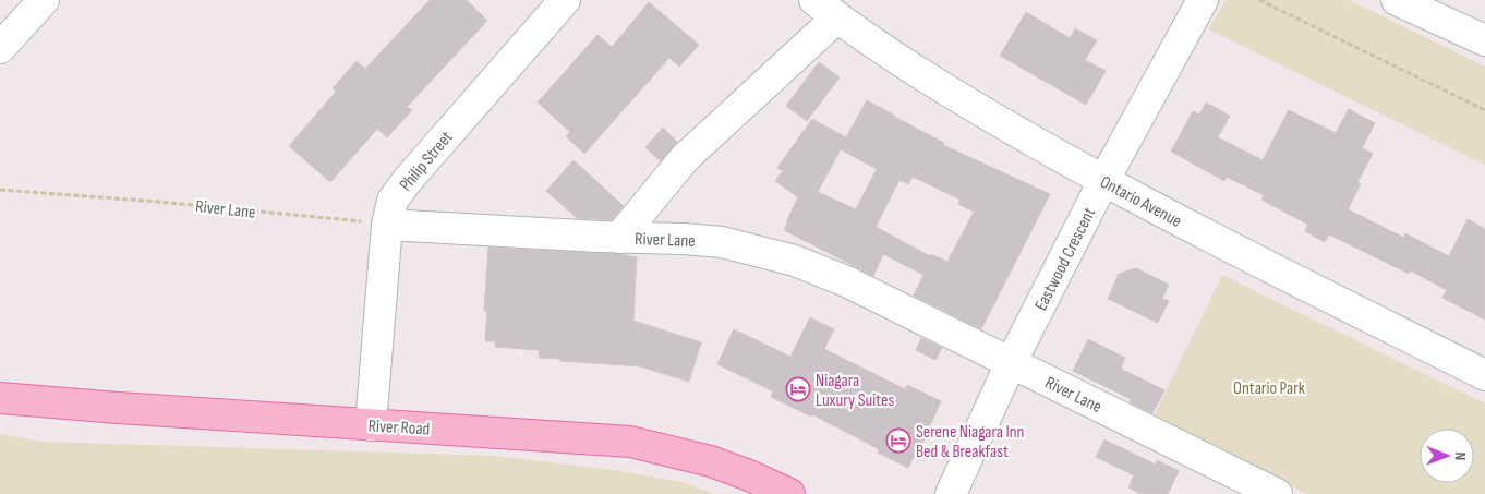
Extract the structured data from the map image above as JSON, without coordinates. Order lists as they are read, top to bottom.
{
  "streets": {
    "main road": ["River Road"],
    "street": [
      "Philip Street",
      "Ontario Avenue",
      "River Lane",
      "Eastwood Crescent"
    ]
  },
  "crossings": [
    ["Philip Street", "River Lane"],
    ["Philip Street", "River Road"],
    ["Ontario Avenue", "Eastwood Crescent"],
    ["River Lane", "Eastwood Crescent"]
  ],
  "parks": ["Ontario Park"],
  "places": {
    "hotel": ["Niagara Luxury Suites", "Serene Niagara Inn Bed & Breakfast"]
  },
  "north": "right"
}
